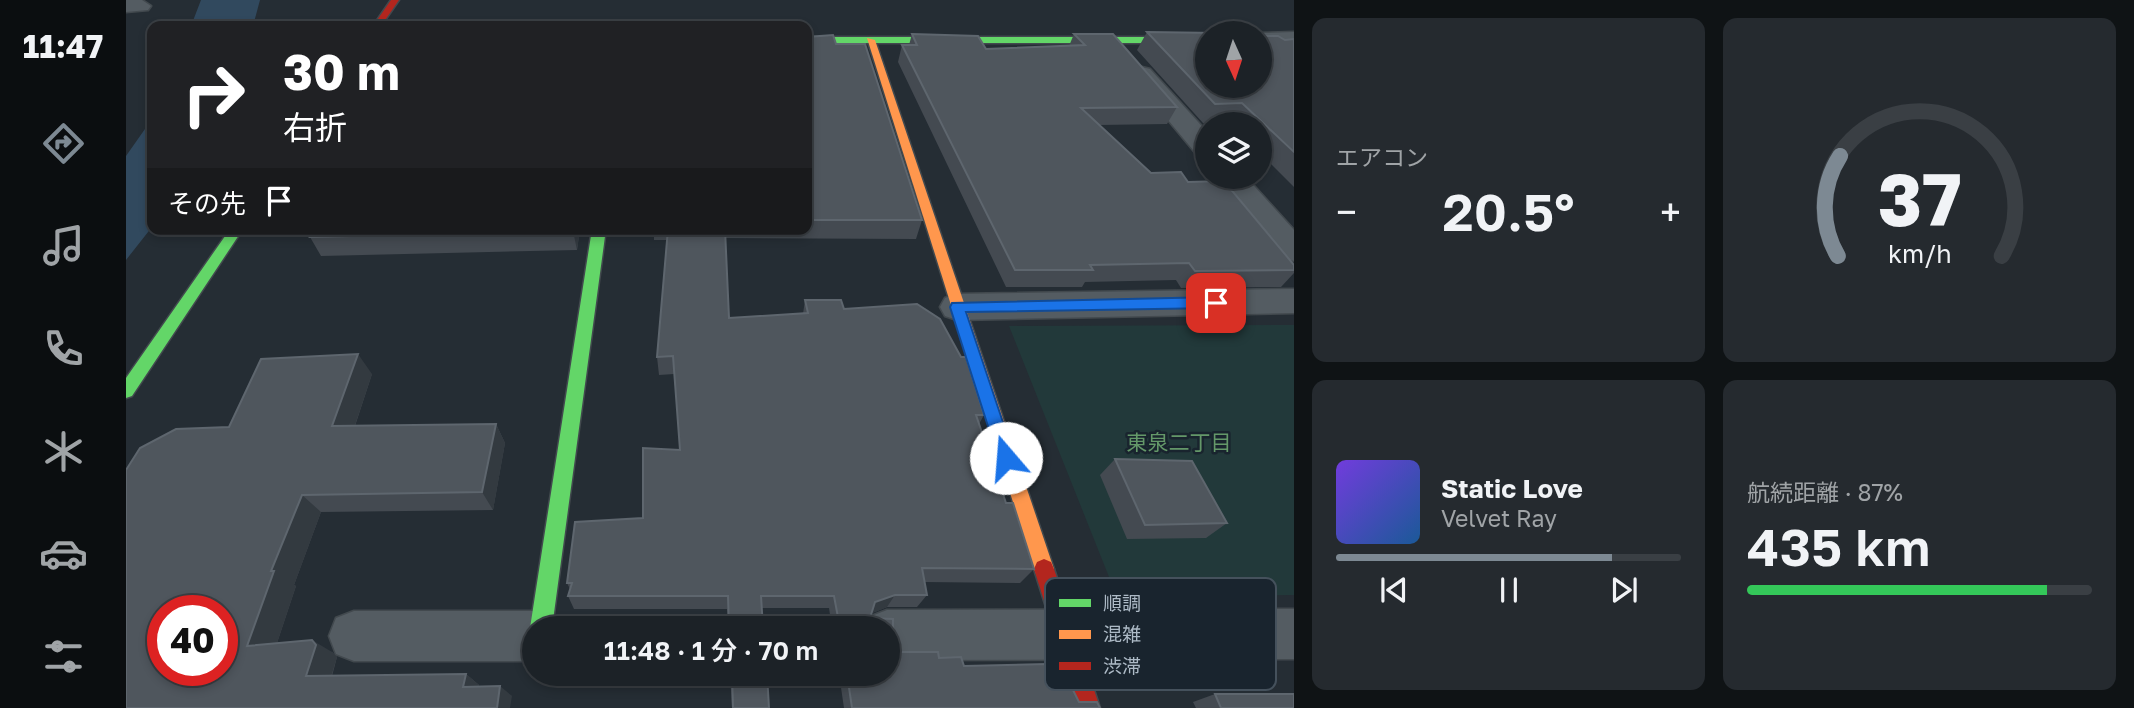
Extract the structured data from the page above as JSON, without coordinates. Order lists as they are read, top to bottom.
{
  "parks": ["東泉二丁目"],
  "legend": ["順調", "混雑", "渋滞"],
  "north": "bottom",
  "page": {
    "tabs": "11:47",
    "tile": [
      "エアコン",
      ["航続距離 · 87%", "435 km"]
    ],
    "turn": ["30 m", "右折"],
    "then": "その先",
    "heat": ["−", "20.5°", "+"],
    "song": ["Static Love", "Velvet Ray"],
    "limit": "40",
    "trip": "11:48 · 1 分 · 70 m",
    "gauge": ["37", "km/h"]
  }
}
